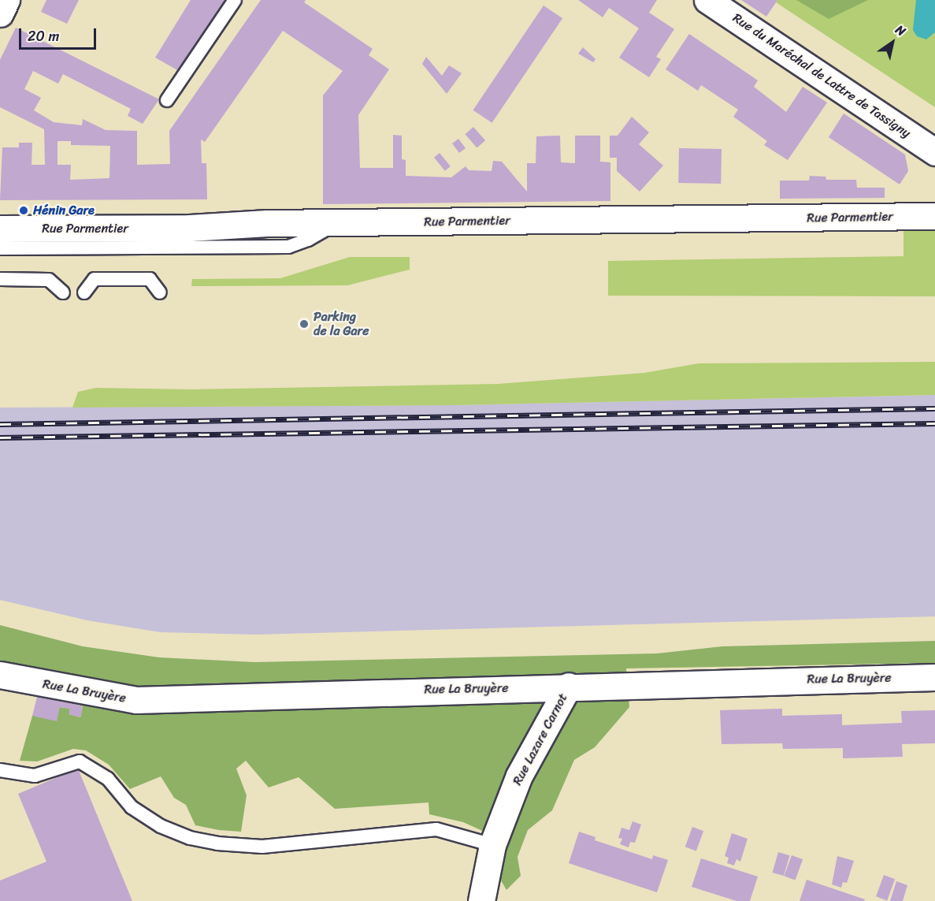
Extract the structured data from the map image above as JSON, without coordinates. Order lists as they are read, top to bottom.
{
  "streets": {
    "street": [
      "Rue du Maréchal de Lattre de Tassigny",
      "Rue Parmentier",
      "Rue La Bruyère",
      "Rue Lazare Carnot"
    ]
  },
  "crossings": [
    ["Rue La Bruyère", "Rue Lazare Carnot"]
  ],
  "places": ["Hénin Gare", "Parking de la Gare"],
  "scale_bar": "20 m",
  "north": "top right"
}
